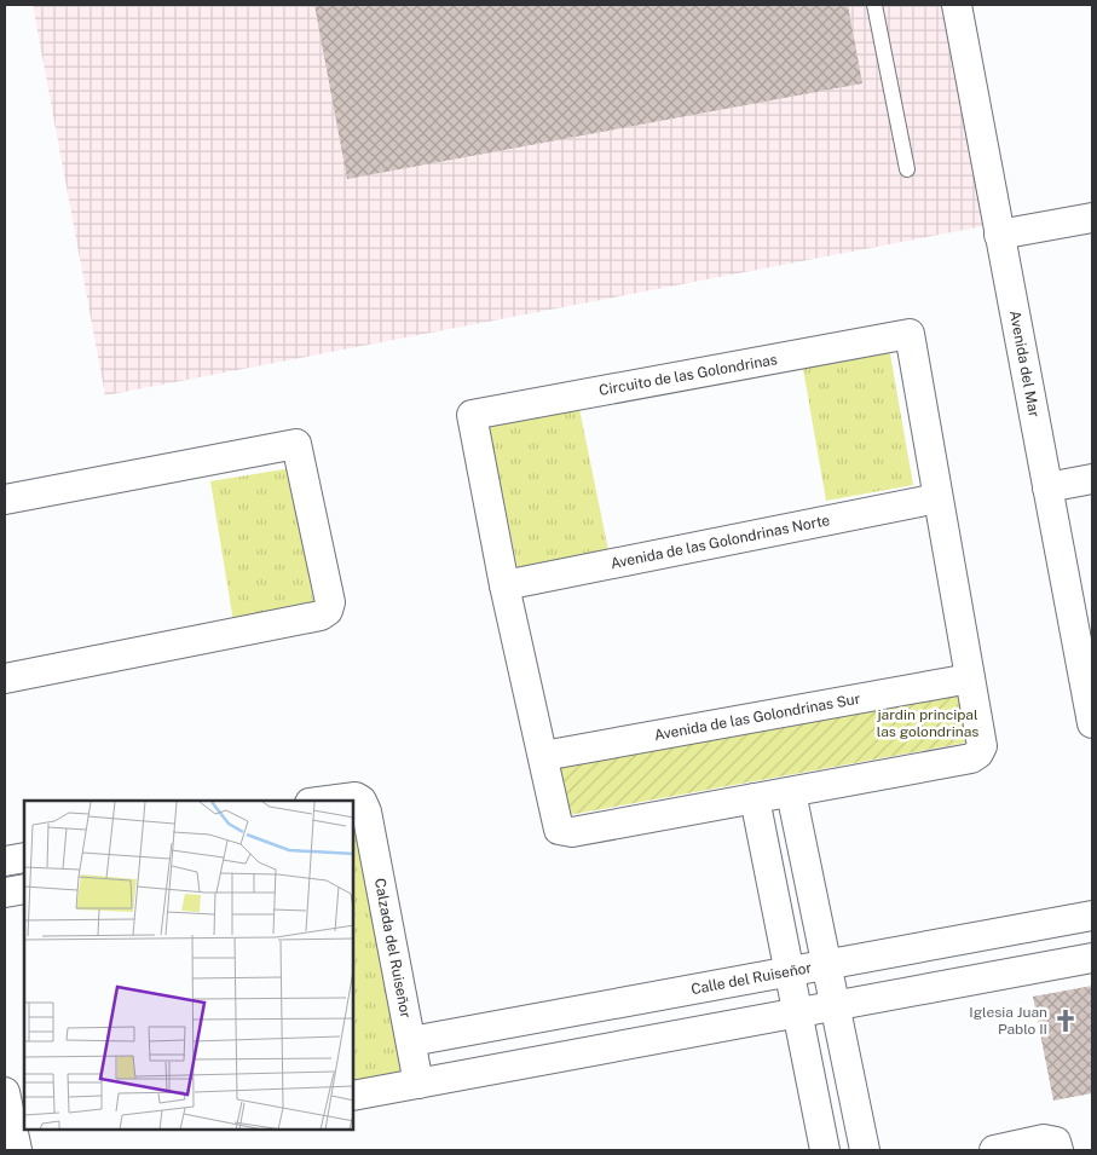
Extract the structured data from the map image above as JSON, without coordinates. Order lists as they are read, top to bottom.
{
  "streets": {
    "street": [
      "Avenida del Mar",
      "Circuito de las Golondrinas",
      "Avenida de las Golondrinas Norte",
      "Avenida de las Golondrinas Sur",
      "Calzada del Ruiseñor",
      "Calle del Ruiseñor"
    ]
  },
  "crossings": [
    ["Circuito de las Golondrinas", "Avenida de las Golondrinas Norte"],
    ["Circuito de las Golondrinas", "Avenida de las Golondrinas Sur"],
    ["Calzada del Ruiseñor", "Calle del Ruiseñor"]
  ],
  "parks": ["jardin principal las golondrinas"],
  "places": {
    "church": ["Iglesia Juan Pablo II"]
  }
}
